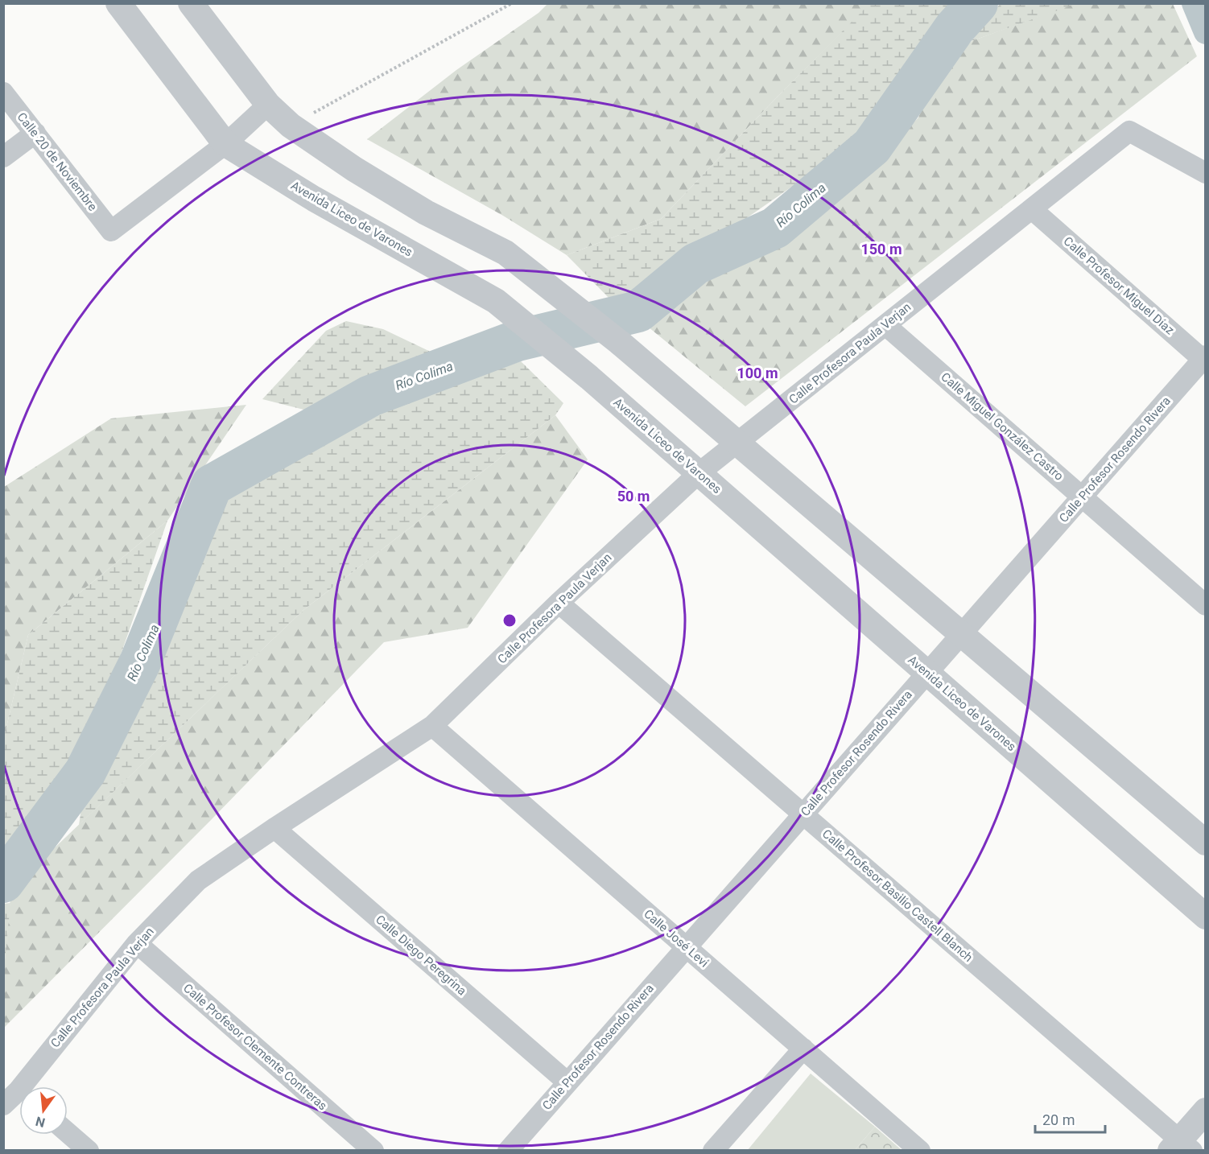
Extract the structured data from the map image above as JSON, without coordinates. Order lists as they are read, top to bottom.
{
  "streets": {
    "street": [
      "Calle 20 de Noviembre",
      "Avenida Liceo de Varones",
      "Calle Profesor Miguel Díaz",
      "Calle Profesora Paula Verjan",
      "Calle Miguel González Castro",
      "Calle Profesor Rosendo Rivera",
      "Calle Profesor Basilio Castell Blanch",
      "Calle José Levi",
      "Calle Diego Peregrina",
      "Calle Profesor Clemente Contreras"
    ]
  },
  "crossings": [
    ["Calle 20 de Noviembre", "Avenida Liceo de Varones"],
    ["Avenida Liceo de Varones", "Calle Profesora Paula Verjan"],
    ["Avenida Liceo de Varones", "Calle Profesor Rosendo Rivera"],
    ["Calle Profesor Miguel Díaz", "Calle Profesora Paula Verjan"],
    ["Calle Profesor Miguel Díaz", "Calle Profesor Rosendo Rivera"],
    ["Calle Profesora Paula Verjan", "Calle Miguel González Castro"],
    ["Calle Profesora Paula Verjan", "Calle Profesor Basilio Castell Blanch"],
    ["Calle Profesora Paula Verjan", "Calle José Levi"],
    ["Calle Profesora Paula Verjan", "Calle Diego Peregrina"],
    ["Calle Profesora Paula Verjan", "Calle Profesor Clemente Contreras"],
    ["Calle Miguel González Castro", "Calle Profesor Rosendo Rivera"],
    ["Calle Profesor Rosendo Rivera", "Calle Profesor Basilio Castell Blanch"],
    ["Calle Profesor Rosendo Rivera", "Calle José Levi"],
    ["Calle Profesor Rosendo Rivera", "Calle Diego Peregrina"]
  ],
  "water": ["Río Colima"],
  "scale_bar": "20 m",
  "north": "bottom",
  "rings": ["150 m", "100 m", "50 m"]
}
